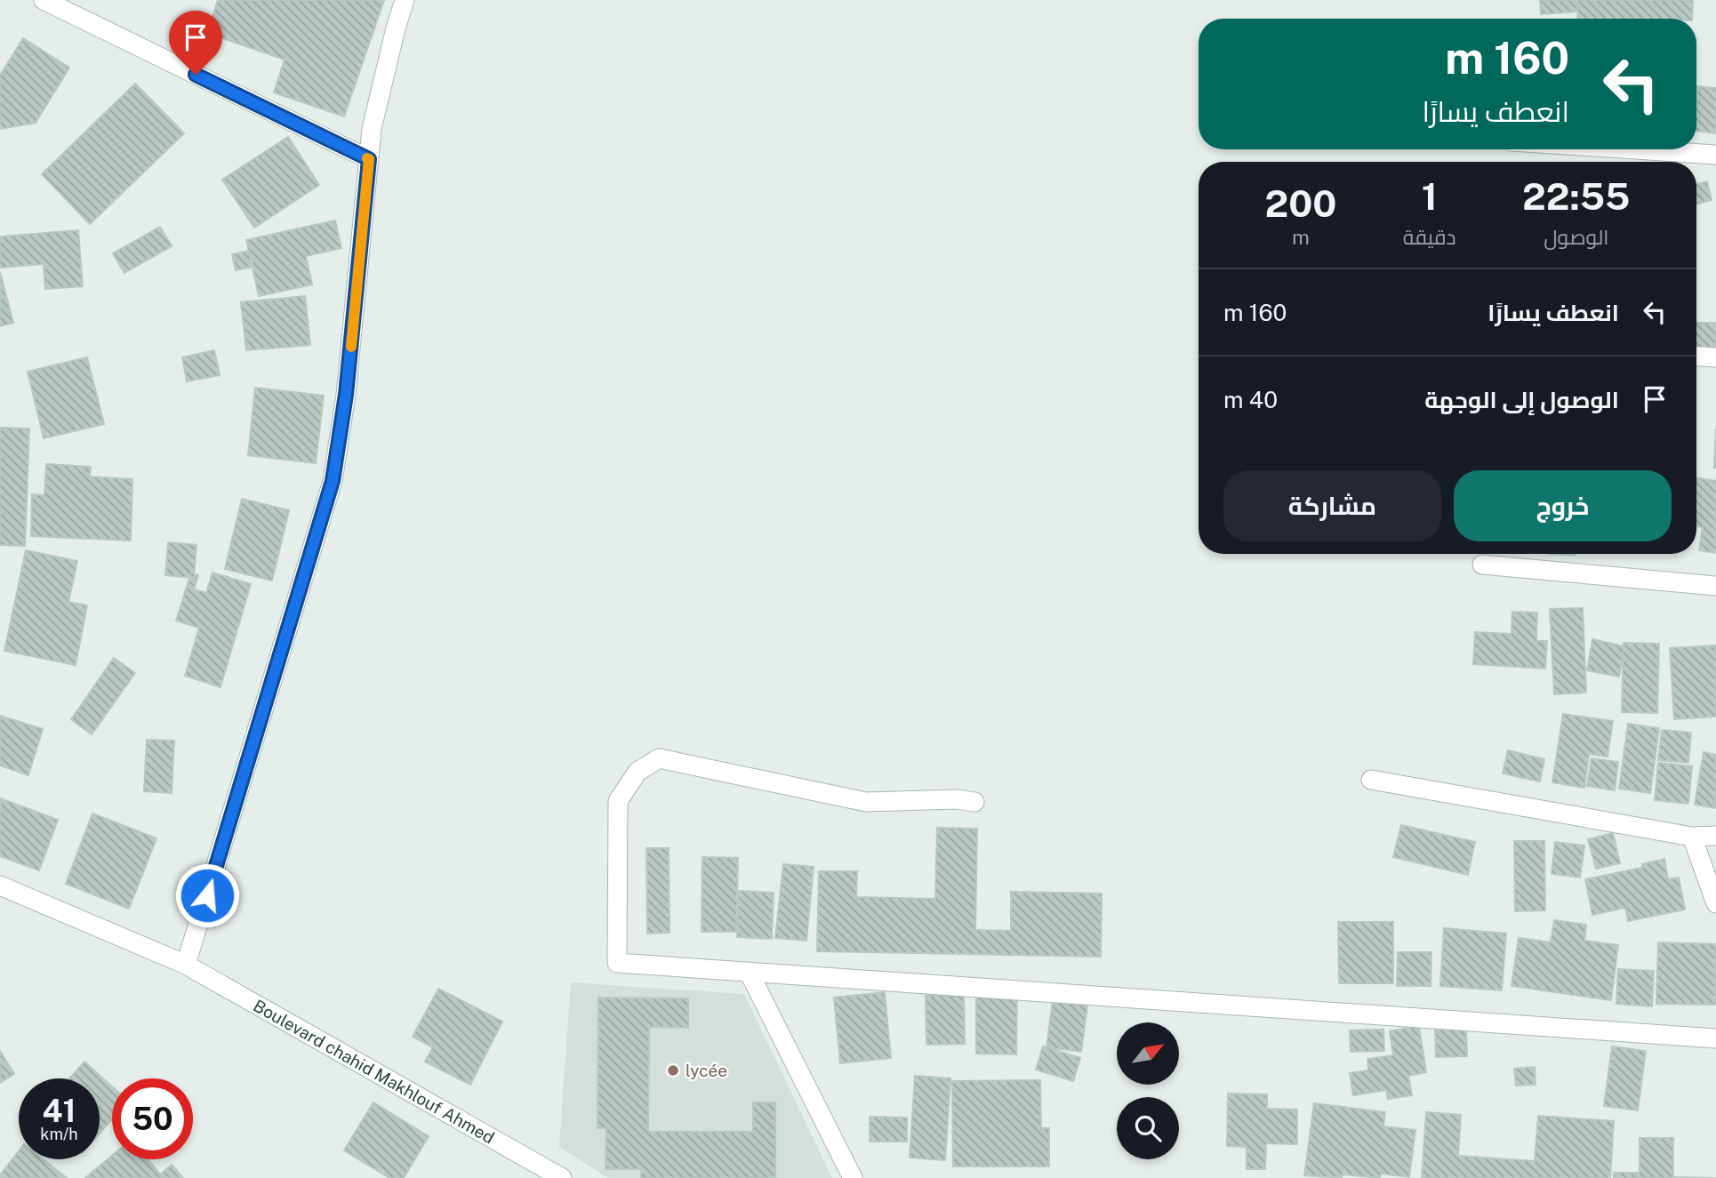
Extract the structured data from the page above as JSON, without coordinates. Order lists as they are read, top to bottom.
{
  "streets": {
    "street": ["Boulevard chahid Makhlouf Ahmed"]
  },
  "places": ["lycée"],
  "north": "top right",
  "page": {
    "turn": ["160 m", "انعطف يسارًا"],
    "eta": [
      "22:55",
      "الوصول",
      "1",
      "دقيقة",
      "200",
      "m"
    ],
    "list": [
      {
        "name": "انعطف يسارًا",
        "value": "160 m"
      },
      {
        "name": "الوصول إلى الوجهة",
        "value": "40 m"
      }
    ],
    "buttons": ["خروج", "مشاركة"],
    "speed": "41 km/h",
    "limit": "50"
  }
}
